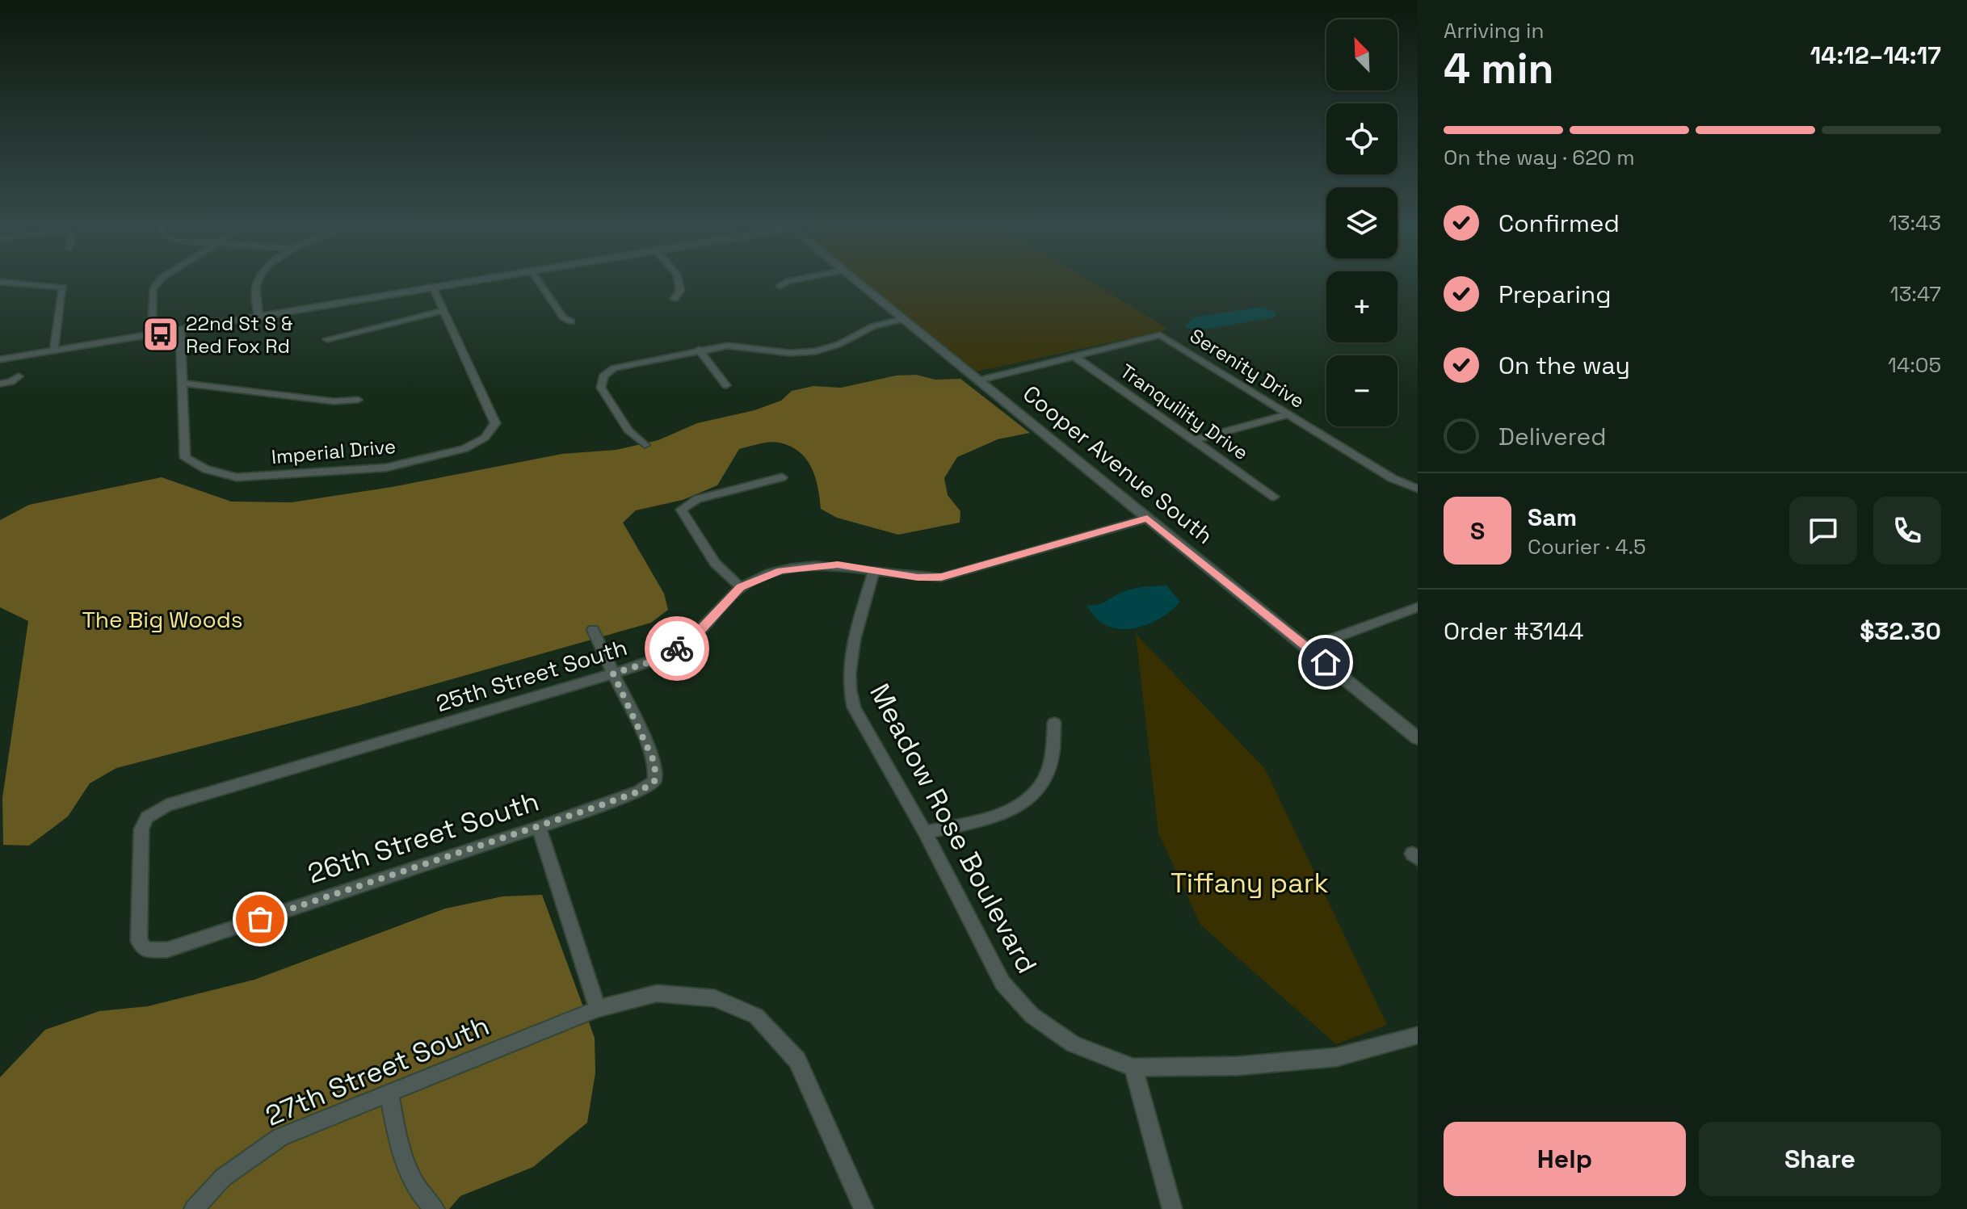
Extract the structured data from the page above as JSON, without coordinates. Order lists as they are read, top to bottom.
{
  "streets": {
    "street": [
      "Serenity Drive",
      "Tranquility Drive",
      "Imperial Drive",
      "Cooper Avenue South",
      "25th Street South",
      "Meadow Rose Boulevard",
      "26th Street South",
      "27th Street South"
    ]
  },
  "crossings": [
    ["Serenity Drive", "Tranquility Drive"],
    ["Cooper Avenue South", "25th Street South"],
    ["25th Street South", "Meadow Rose Boulevard"],
    ["25th Street South", "26th Street South"]
  ],
  "parks": ["The Big Woods", "Tiffany park"],
  "places": {
    "bus stop": ["22nd St S & Red Fox Rd"]
  },
  "north": "top left",
  "page": {
    "heading": ["4 min", "Arriving in", "14:12–14:17"],
    "panel": [
      "Sam",
      "Courier · 4.5",
      "Order #3144",
      "$32.30"
    ],
    "map_buttons": ["+", "−"],
    "bar": "On the way · 620 m",
    "list": [
      ["Confirmed", "13:43"],
      ["Preparing", "13:47"],
      ["On the way", "14:05"],
      "Delivered"
    ],
    "round": "S",
    "buttons": ["Help", "Share"]
  }
}
